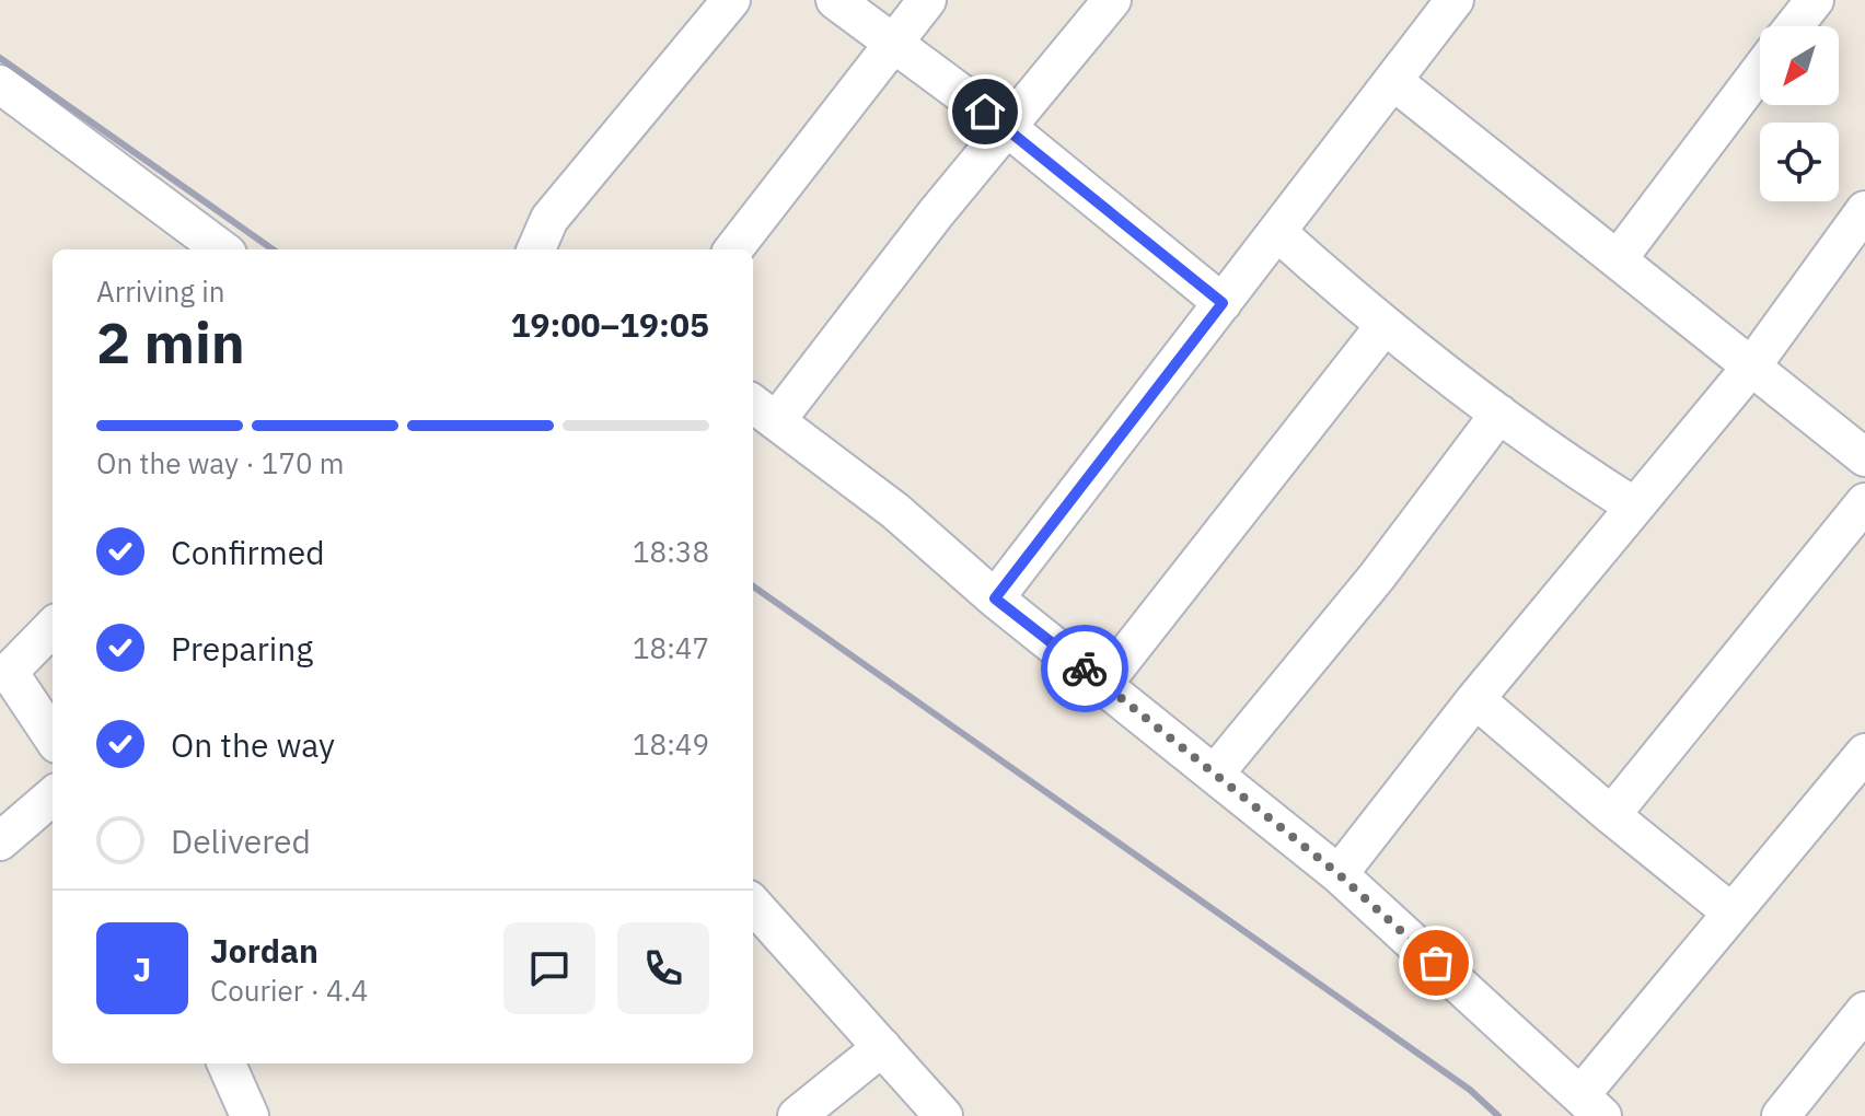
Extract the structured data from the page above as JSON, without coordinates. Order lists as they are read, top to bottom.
{
  "north": "bottom left",
  "page": {
    "heading": ["2 min", "Arriving in", "19:00–19:05"],
    "panel": ["Jordan", "Courier · 4.4"],
    "bar": "On the way · 170 m",
    "list": [
      ["Confirmed", "18:38"],
      ["Preparing", "18:47"],
      ["On the way", "18:49"],
      "Delivered"
    ],
    "round": "J"
  }
}
